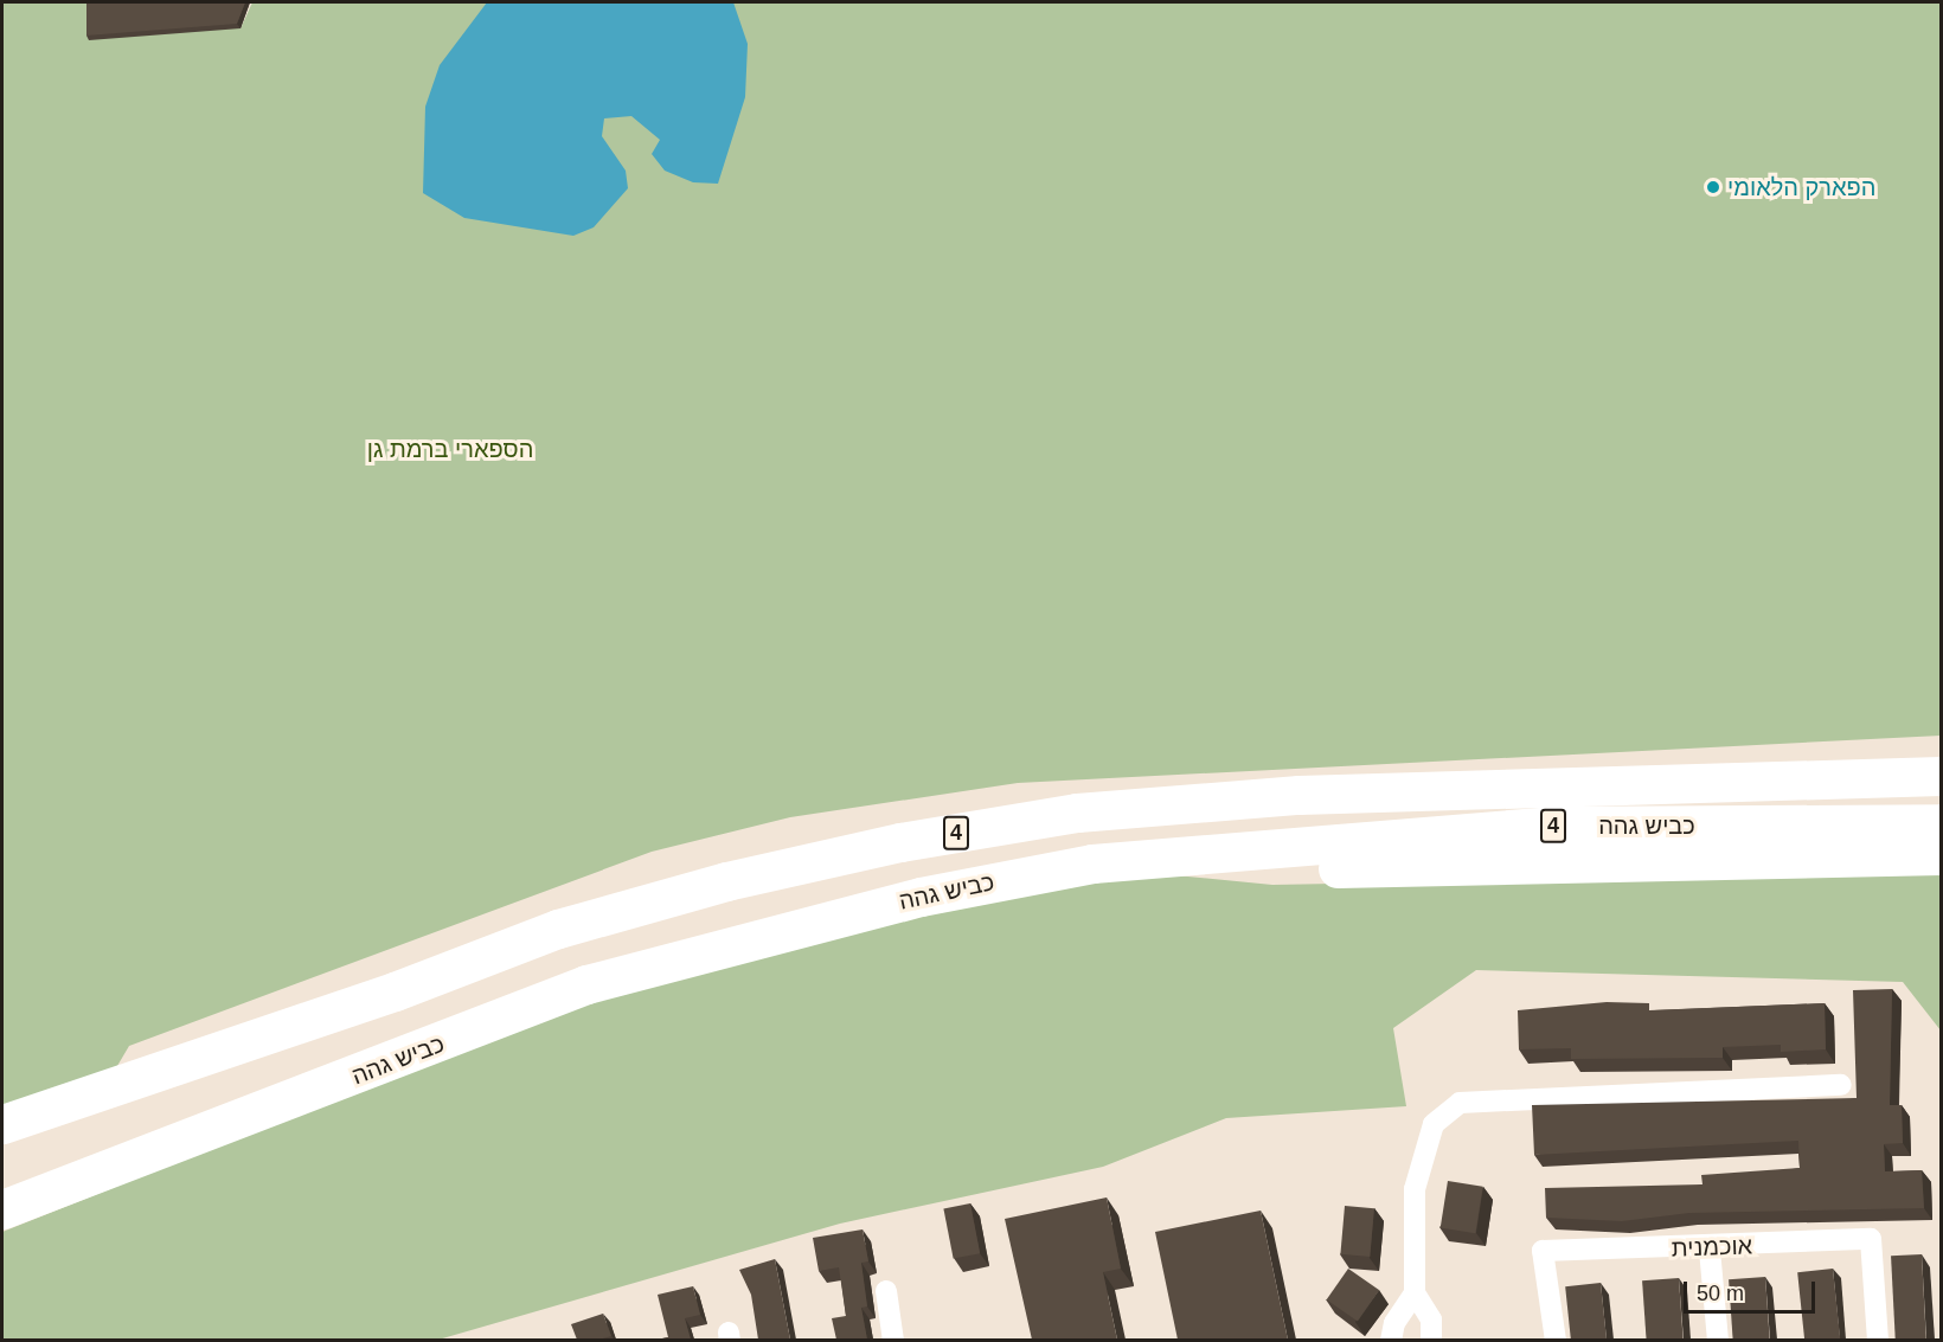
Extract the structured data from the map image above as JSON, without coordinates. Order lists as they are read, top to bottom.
{
  "streets": {
    "highway": ["4", "כביש גהה"],
    "street": ["אוכמנית"]
  },
  "parks": ["הספארי ברמת גן"],
  "places": ["הפארק הלאומי"],
  "scale_bar": "50 m"
}
